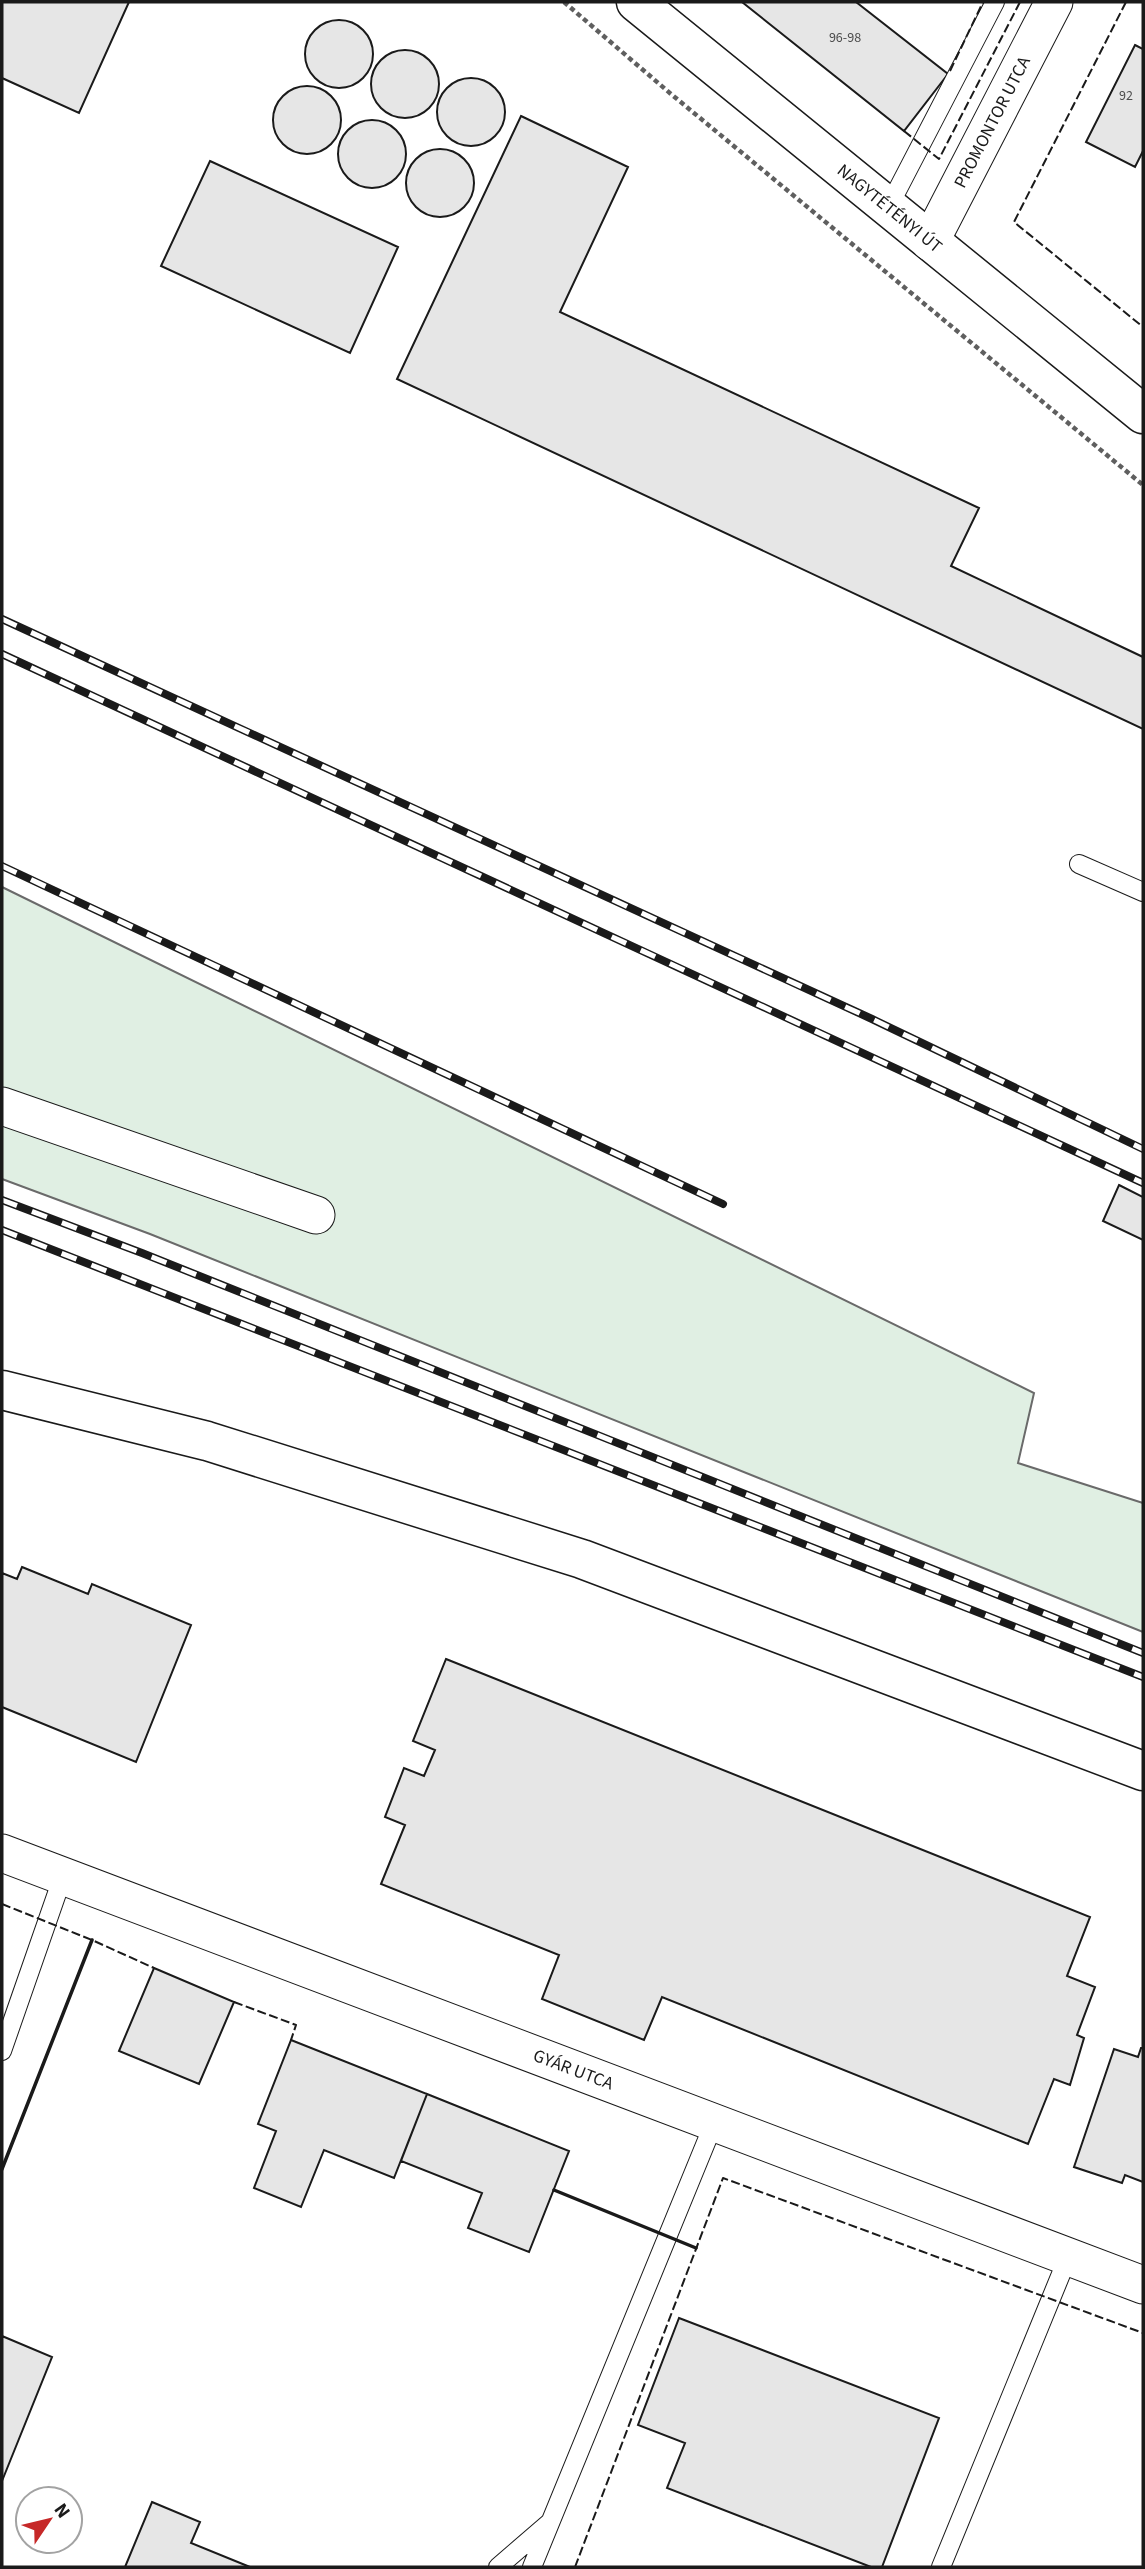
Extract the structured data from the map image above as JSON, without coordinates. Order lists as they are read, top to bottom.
{
  "streets": {
    "main road": ["NAGYTÉTÉNYI ÚT"],
    "street": ["PROMONTOR UTCA", "GYÁR UTCA"]
  },
  "crossings": [
    ["PROMONTOR UTCA", "NAGYTÉTÉNYI ÚT"]
  ],
  "house_numbers": ["96-98", "92"],
  "north": "top right"
}
